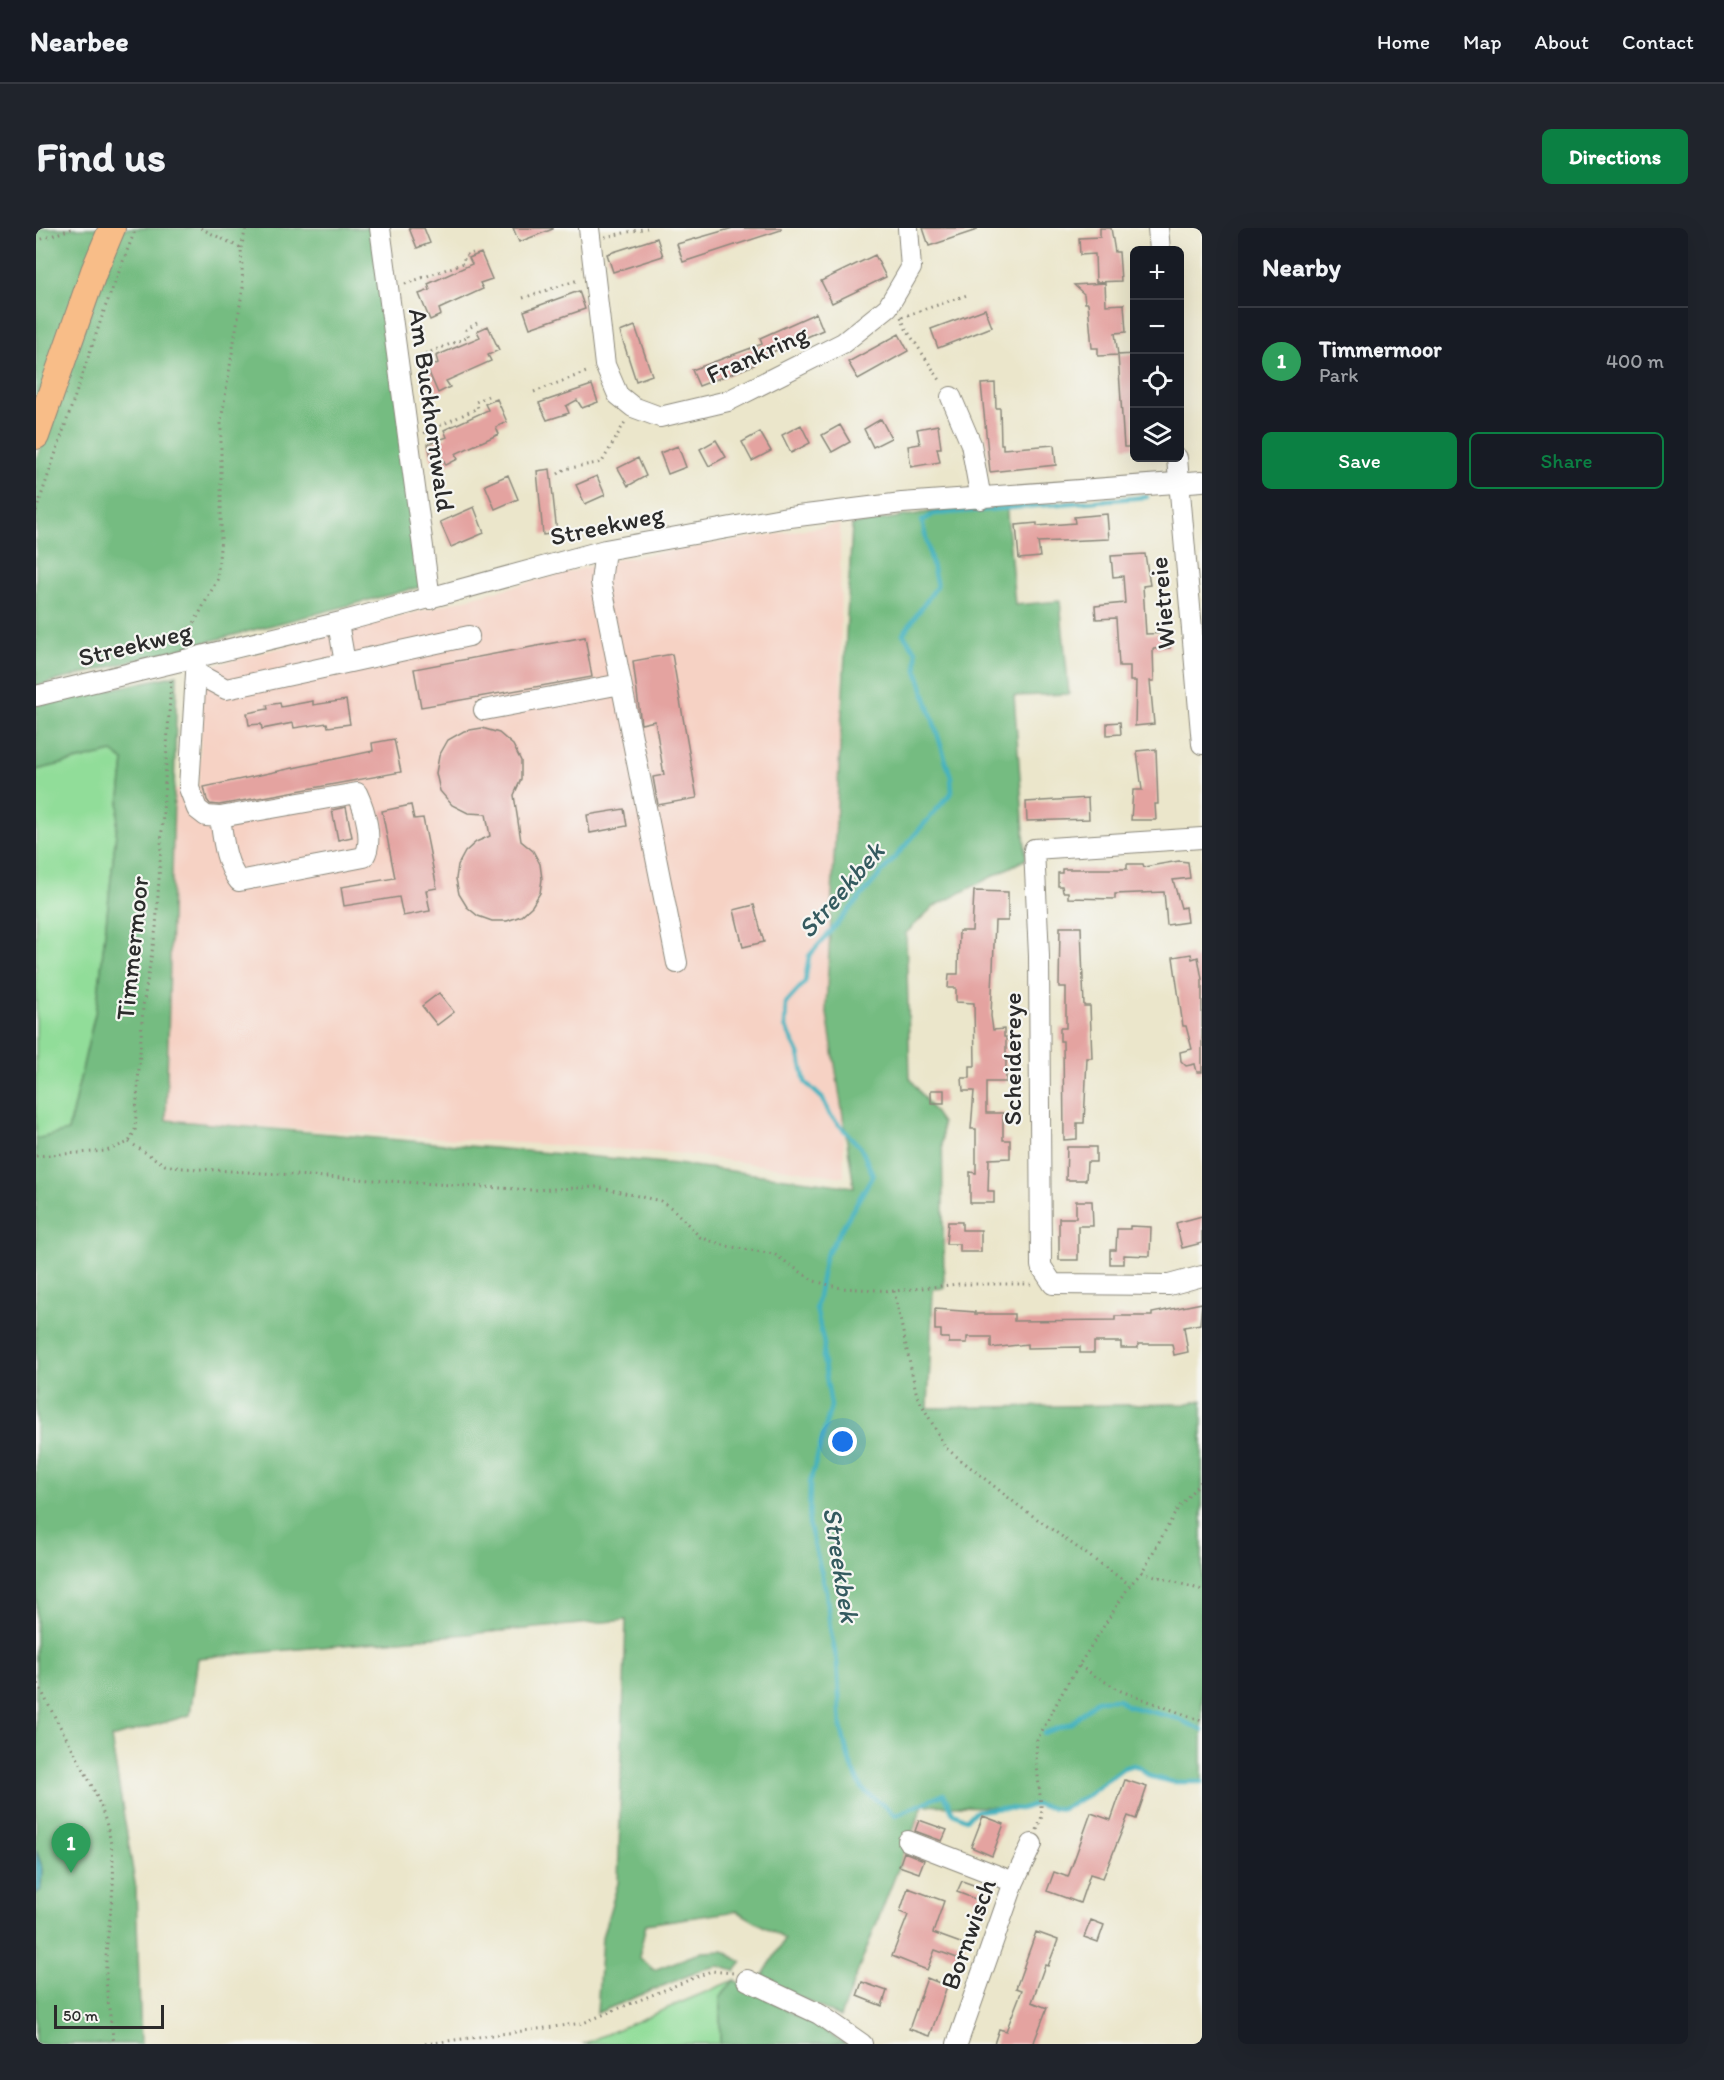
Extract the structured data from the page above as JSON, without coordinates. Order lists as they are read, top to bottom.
{
  "streets": {
    "street": [
      "Frankring",
      "Am Buckhornwald",
      "Streekweg",
      "Wietreie",
      "Scheidereye",
      "Bornwisch"
    ],
    "path": ["Timmermoor"]
  },
  "crossings": [
    ["Am Buckhornwald", "Streekweg"],
    ["Streekweg", "Wietreie"],
    ["Streekweg", "Timmermoor"]
  ],
  "water": ["Streekbek"],
  "scale_bar": "50 m",
  "page": {
    "header": "Nearbee",
    "nav": [
      "Home",
      "Map",
      "About",
      "Contact"
    ],
    "buttons": [
      "Directions",
      ["Save", "Share"]
    ],
    "title": "Find us",
    "heading": "Nearby",
    "map_buttons": ["+", "−"],
    "list": [
      {
        "mark": "1",
        "name": "Timmermoor",
        "note": "Park",
        "value": "400 m"
      }
    ],
    "pins": "1",
    "scale": "50 m"
  }
}
